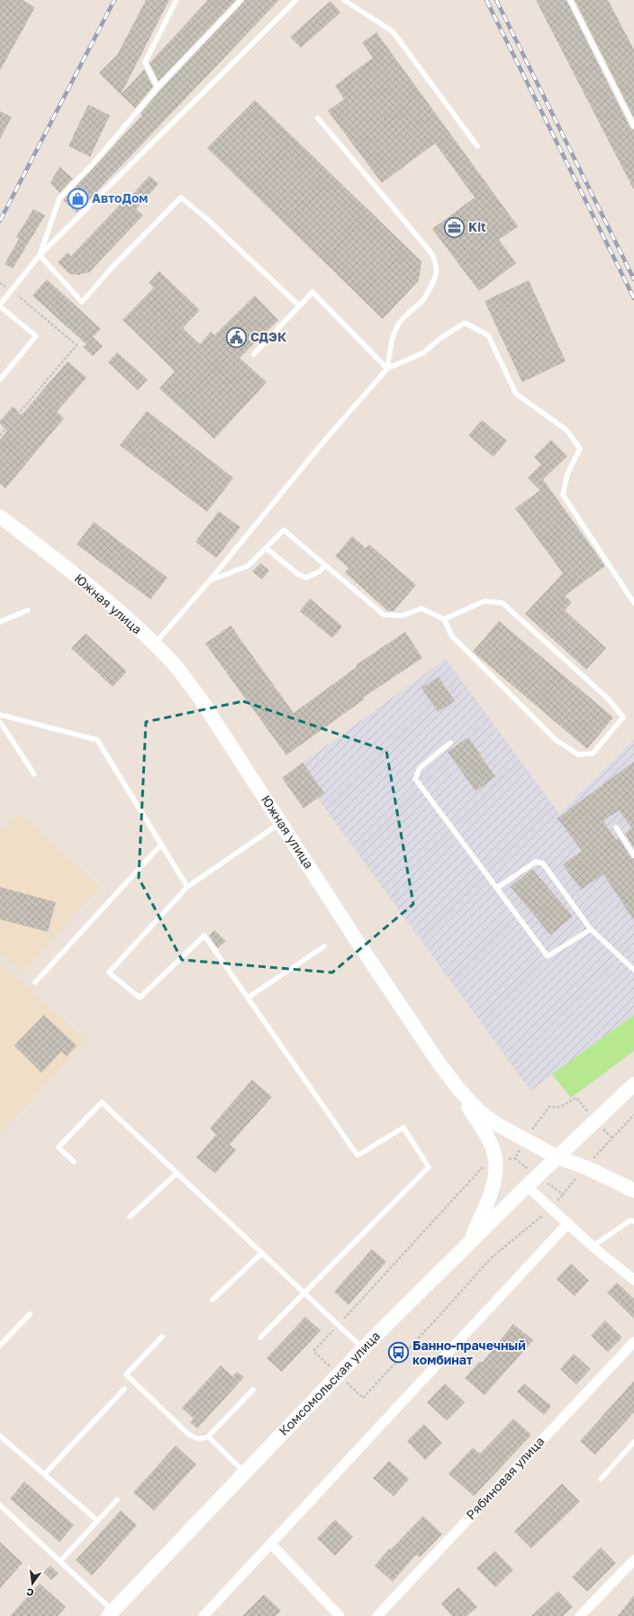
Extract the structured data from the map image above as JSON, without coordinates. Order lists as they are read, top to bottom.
{
  "streets": {
    "main road": ["Южная улица", "Комсомольская улица"],
    "street": ["Рябиновая улица"]
  },
  "crossings": [
    ["Южная улица", "Комсомольская улица"]
  ],
  "places": {
    "shop": ["АвтоДом"],
    "office": ["Kit"],
    "public building": ["СДЭК"],
    "bus stop": ["Банно-прачечный комбинат"]
  },
  "north": "bottom"
}
